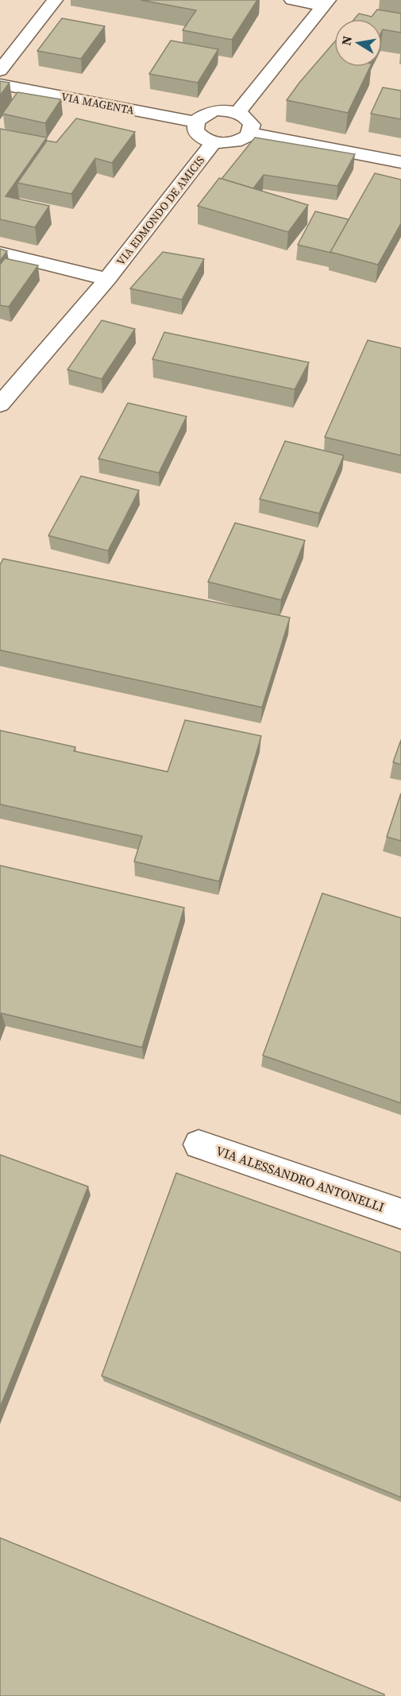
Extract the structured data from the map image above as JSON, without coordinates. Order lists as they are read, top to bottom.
{
  "streets": {
    "street": ["VIA MAGENTA", "VIA EDMONDO DE AMICIS", "VIA ALESSANDRO ANTONELLI"]
  },
  "crossings": [
    ["VIA MAGENTA", "VIA EDMONDO DE AMICIS"]
  ],
  "north": "left"
}
